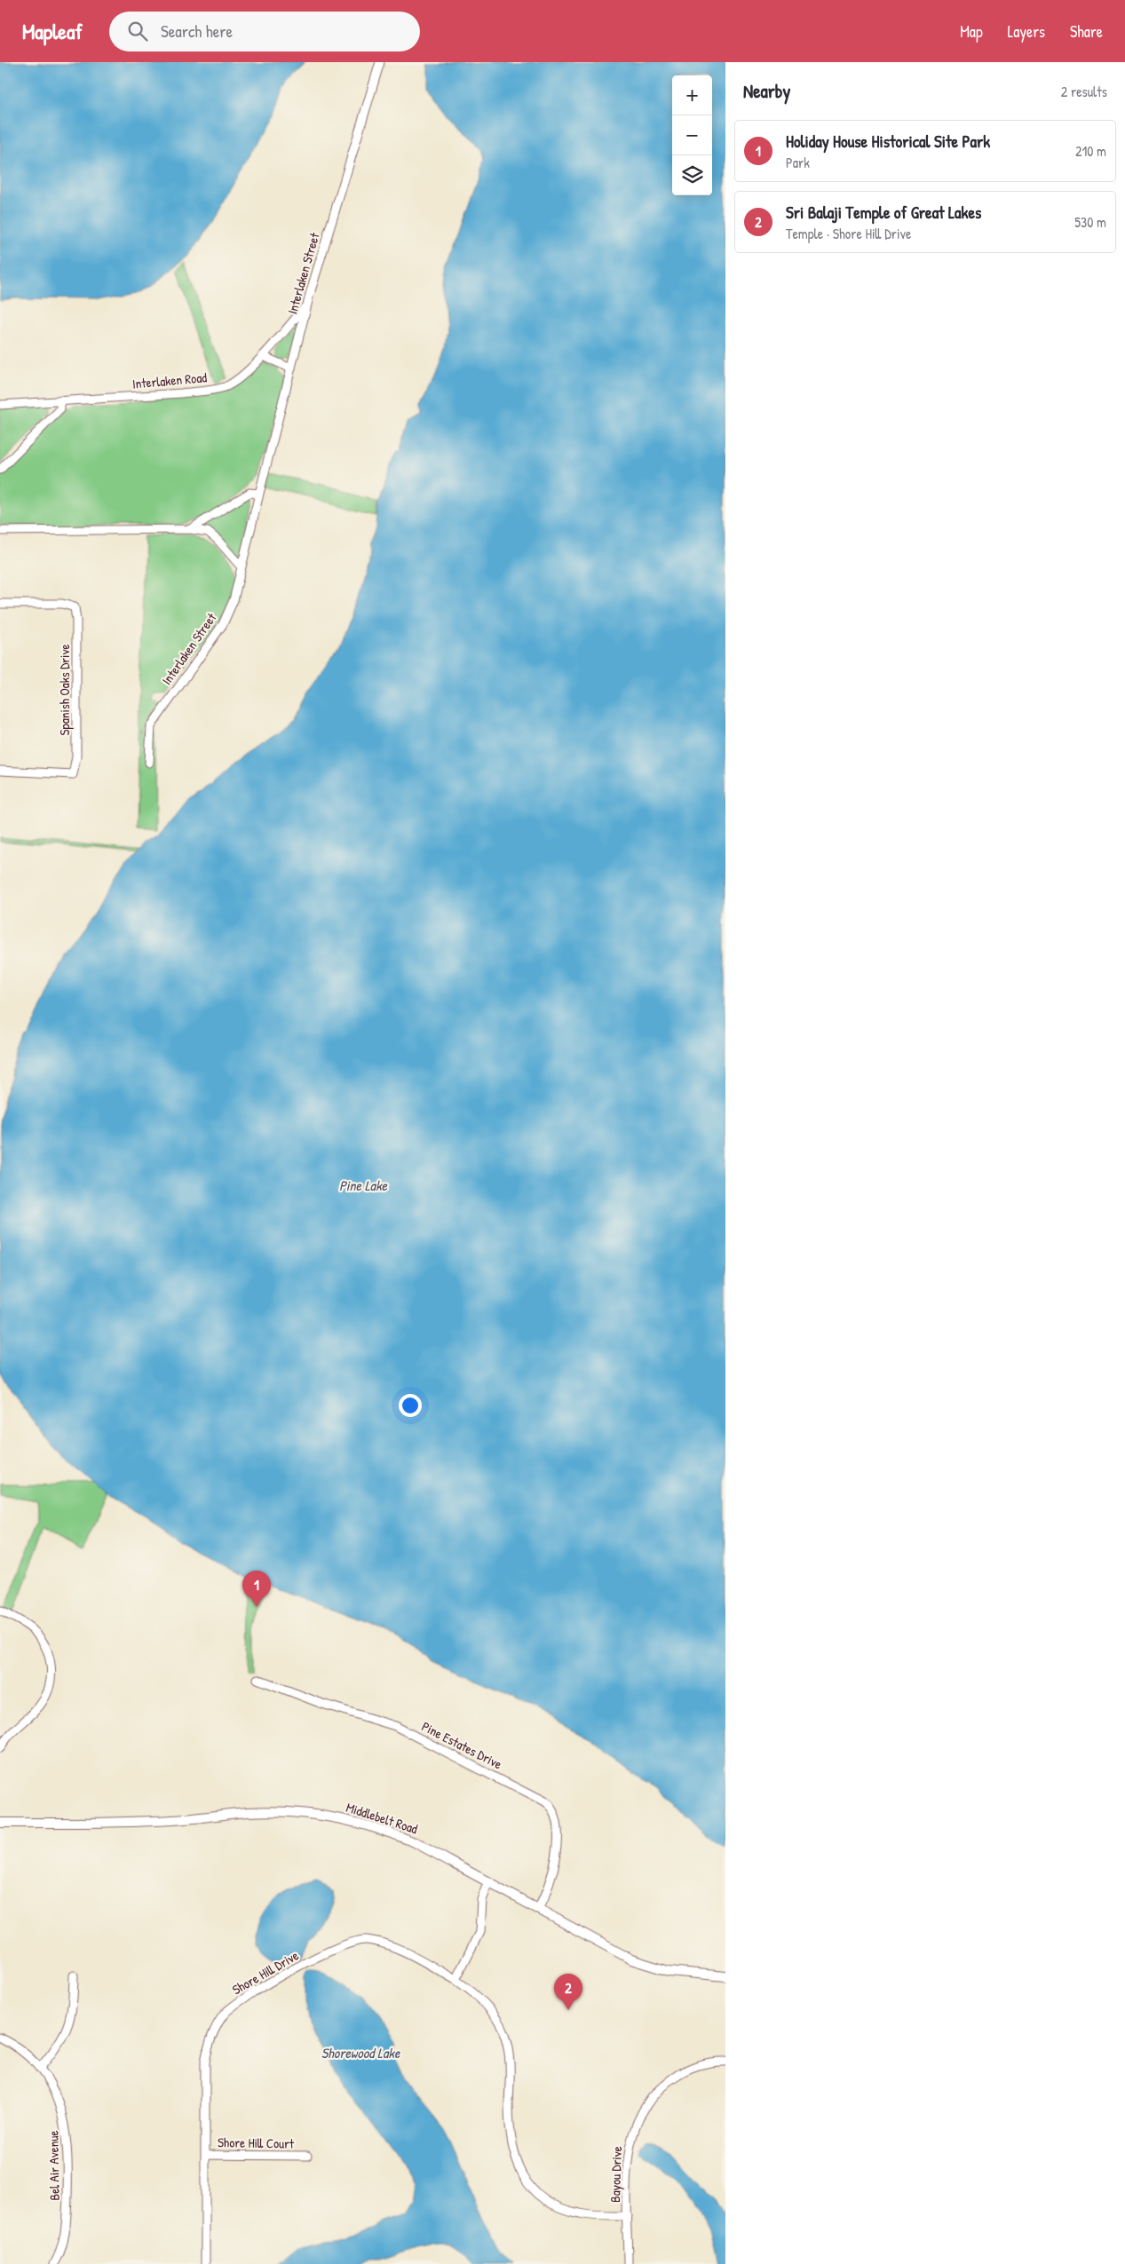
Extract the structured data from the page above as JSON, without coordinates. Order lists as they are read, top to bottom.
{
  "streets": {
    "street": [
      "Interlaken Street",
      "Interlaken Road",
      "Spanish Oaks Drive",
      "Pine Estates Drive",
      "Middlebelt Road",
      "Shore Hill Drive",
      "Shore Hill Court",
      "Bel Air Avenue",
      "Bayou Drive"
    ]
  },
  "crossings": [
    ["Interlaken Street", "Interlaken Road"],
    ["Pine Estates Drive", "Middlebelt Road"],
    ["Shore Hill Drive", "Shore Hill Court"],
    ["Shore Hill Drive", "Bayou Drive"]
  ],
  "water": ["Pine Lake", "Shorewood Lake"],
  "page": {
    "header": "Mapleaf",
    "search": "Search here",
    "nav": ["Map", "Layers", "Share"],
    "heading": ["Nearby", "2 results"],
    "map_buttons": ["+", "−"],
    "list": [
      {
        "mark": "1",
        "name": "Holiday House Historical Site Park",
        "note": "Park",
        "value": "210 m"
      },
      {
        "mark": "2",
        "name": "Sri Balaji Temple of Great Lakes",
        "note": "Temple · Shore Hill Drive",
        "value": "530 m"
      }
    ],
    "pins": ["1", "2"]
  }
}
